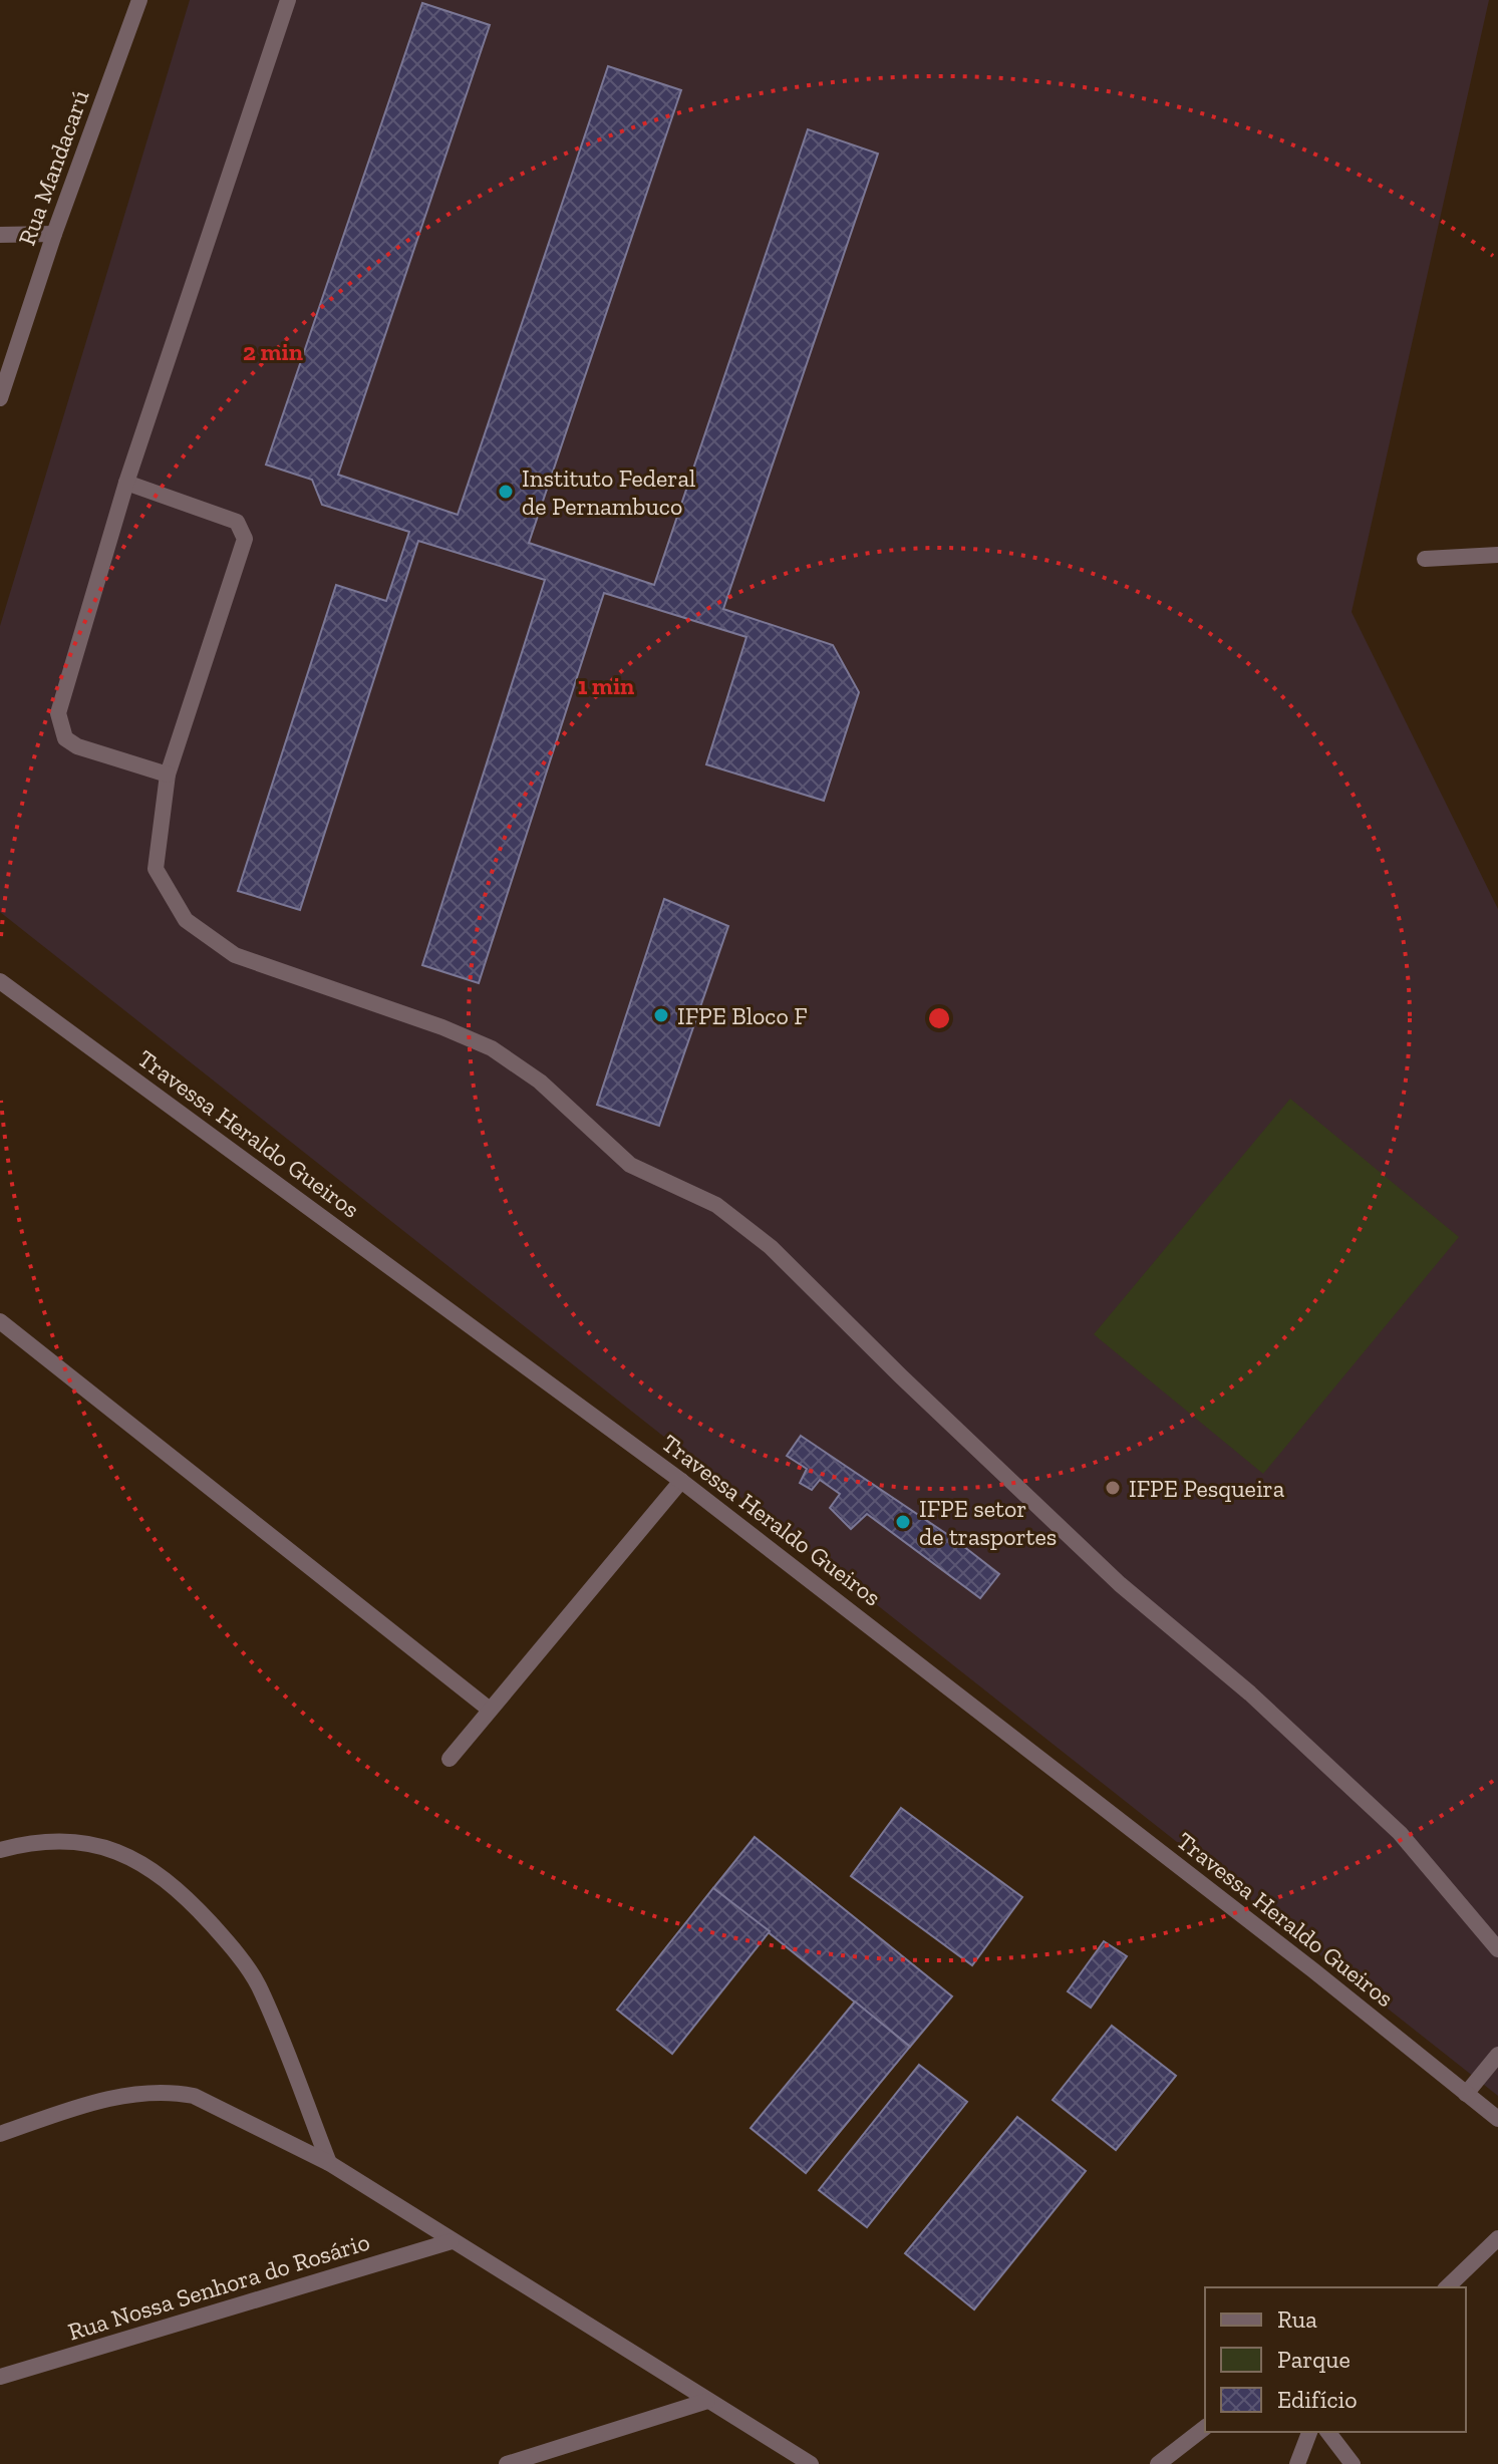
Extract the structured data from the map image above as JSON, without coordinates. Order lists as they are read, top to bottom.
{
  "streets": {
    "street": ["Rua Mandacarú", "Travessa Heraldo Gueiros", "Rua Nossa Senhora do Rosário"]
  },
  "places": [
    "Instituto Federal de Pernambuco",
    "IFPE Bloco F",
    "IFPE Pesqueira",
    "IFPE setor de trasportes"
  ],
  "legend": ["Rua", "Parque", "Edifício"],
  "rings": ["2 min", "1 min"]
}
